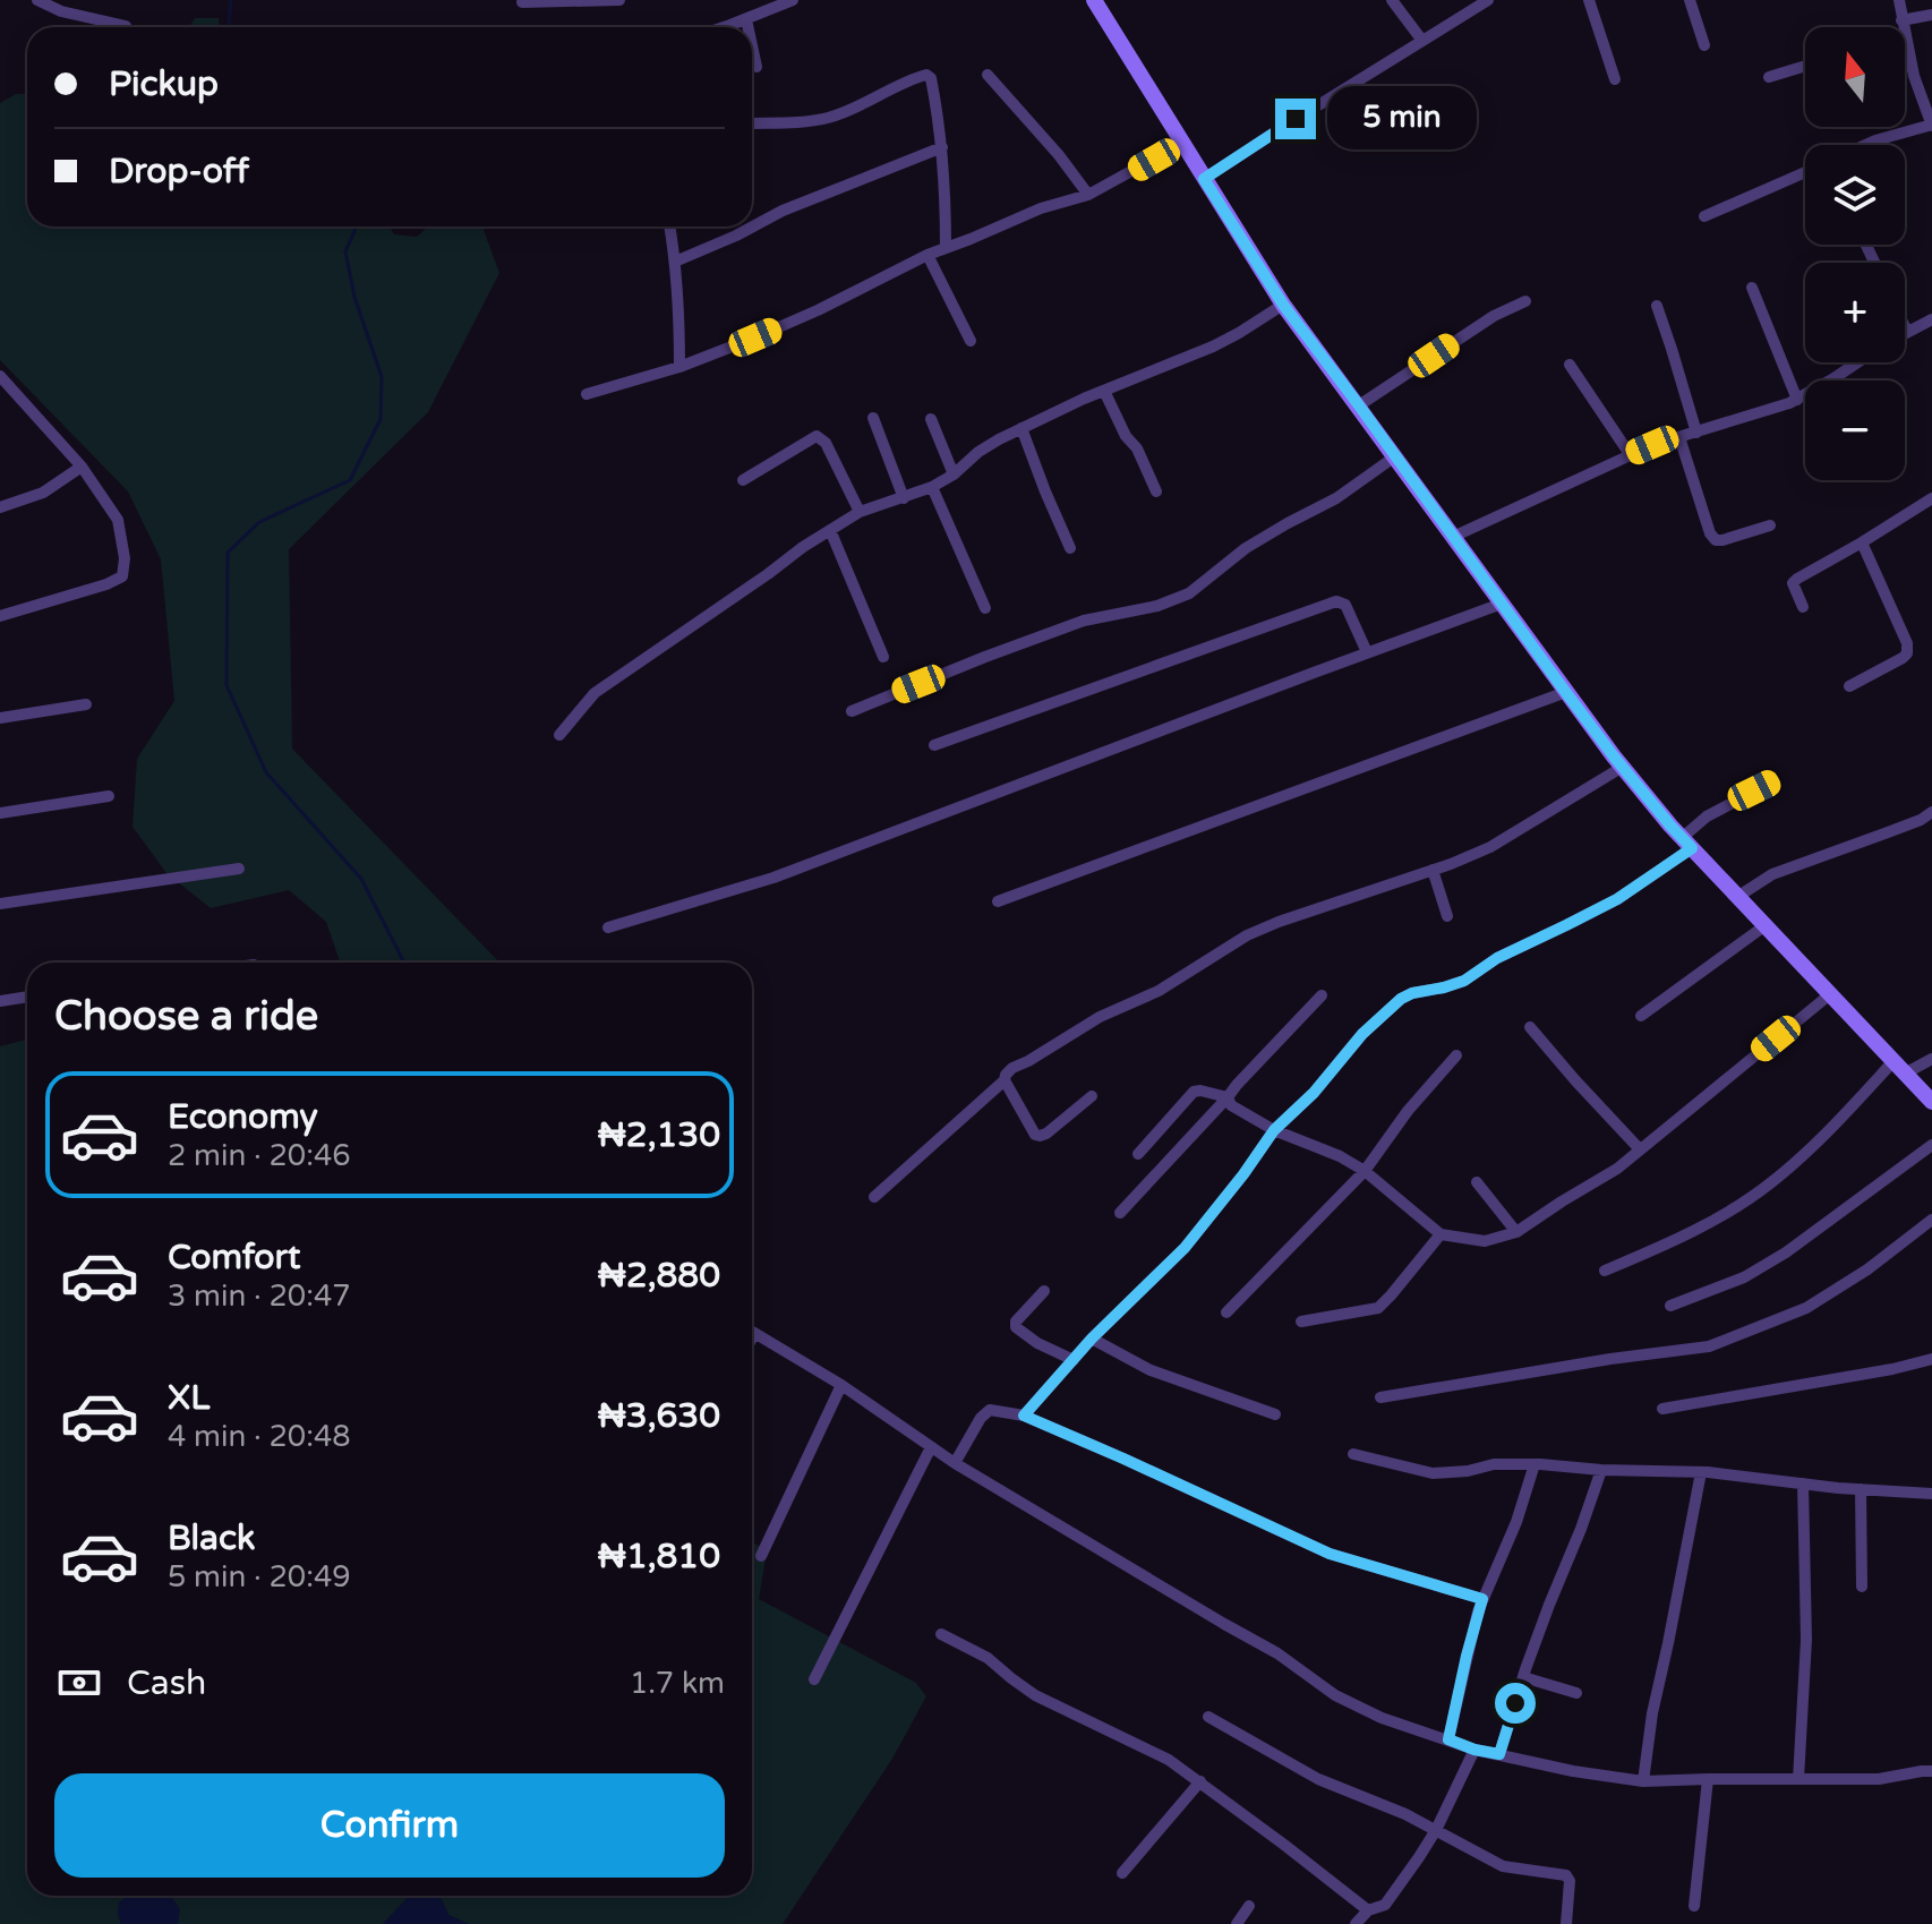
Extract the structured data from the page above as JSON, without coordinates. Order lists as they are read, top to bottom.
{
  "north": "top",
  "page": {
    "map_buttons": ["+", "−"],
    "banner": ["Pickup", "Drop-off"],
    "bubble": "5 min",
    "heading": "Choose a ride",
    "list": [
      {
        "name": "Economy",
        "note": "2 min · 20:46",
        "value": "₦2,130"
      },
      {
        "name": "Comfort",
        "note": "3 min · 20:47",
        "value": "₦2,880"
      },
      {
        "name": "XL",
        "note": "4 min · 20:48",
        "value": "₦3,630"
      },
      {
        "name": "Black",
        "note": "5 min · 20:49",
        "value": "₦1,810"
      }
    ],
    "pay": ["Cash", "1.7 km"],
    "buttons": "Confirm"
  }
}
